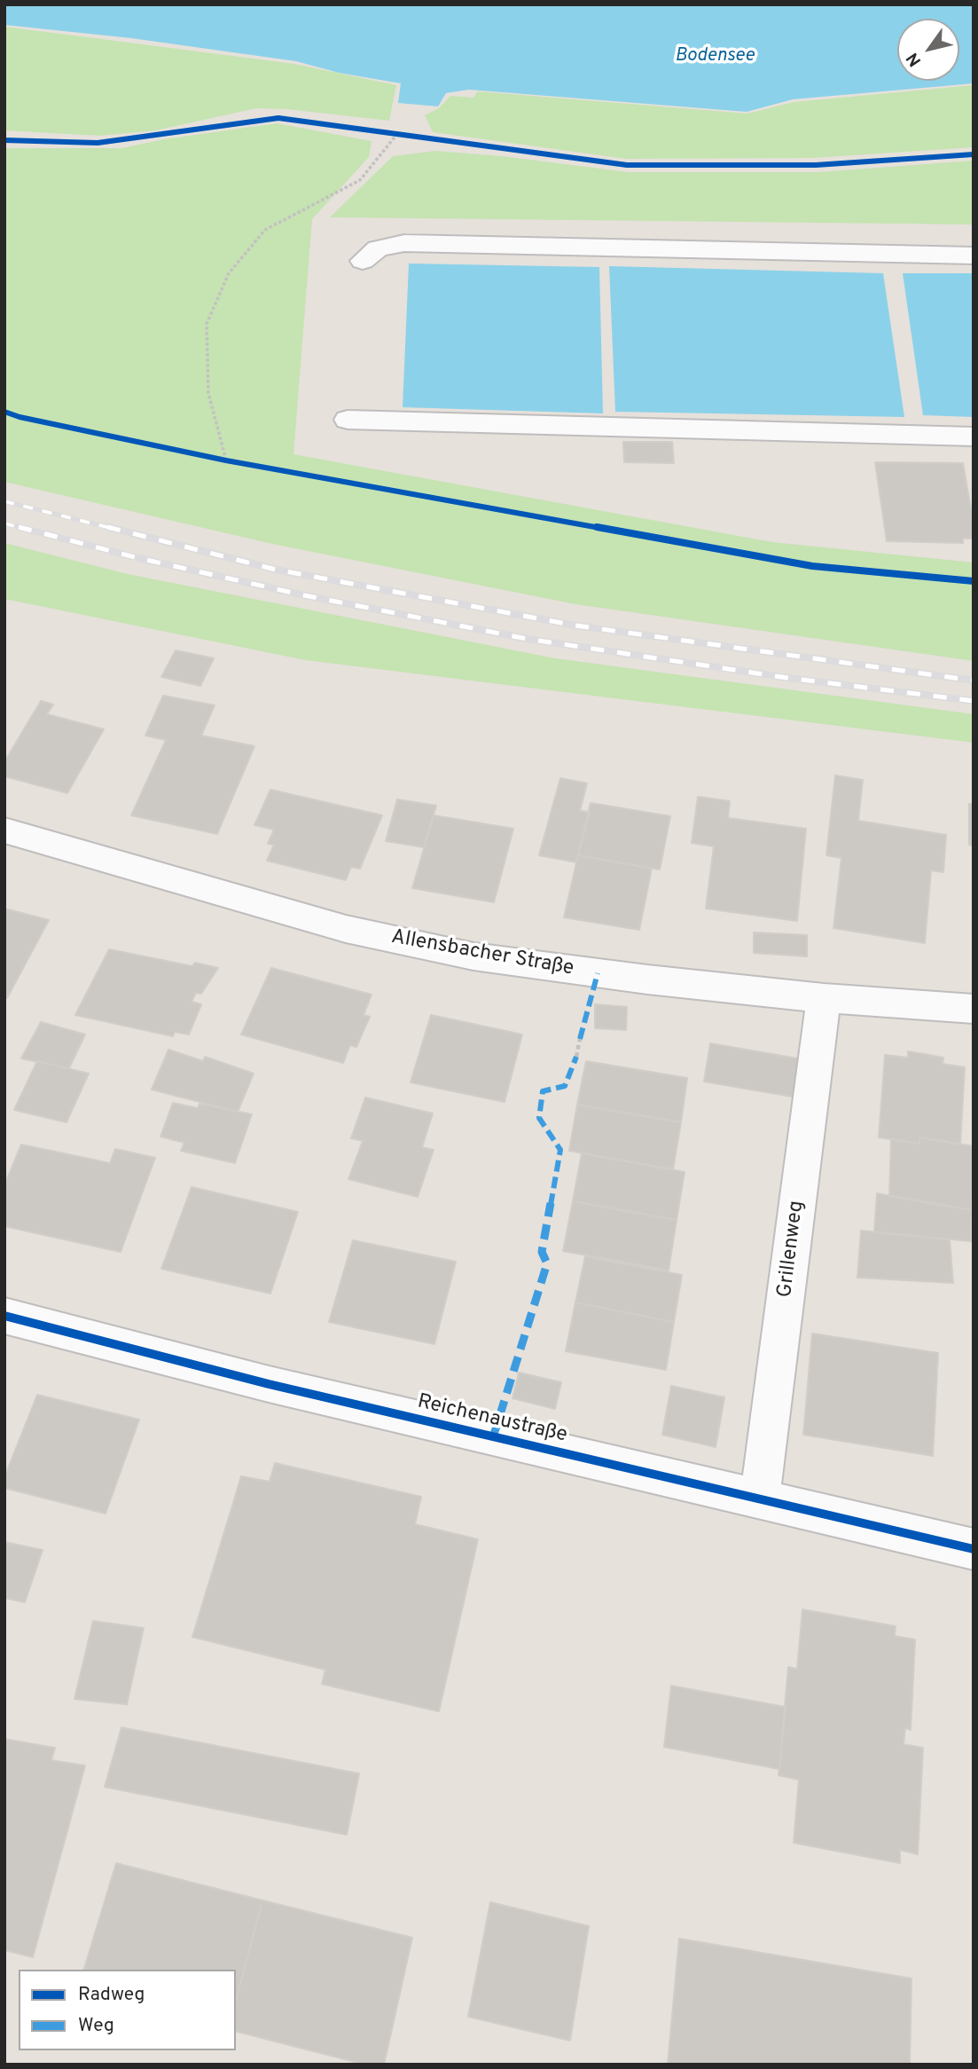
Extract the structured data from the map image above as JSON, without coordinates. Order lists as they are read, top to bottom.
{
  "streets": {
    "street": ["Allensbacher Straße", "Grillenweg", "Reichenaustraße"]
  },
  "crossings": [
    ["Allensbacher Straße", "Grillenweg"],
    ["Grillenweg", "Reichenaustraße"]
  ],
  "water": ["Bodensee"],
  "legend": ["Radweg", "Weg"],
  "north": "bottom left"
}
